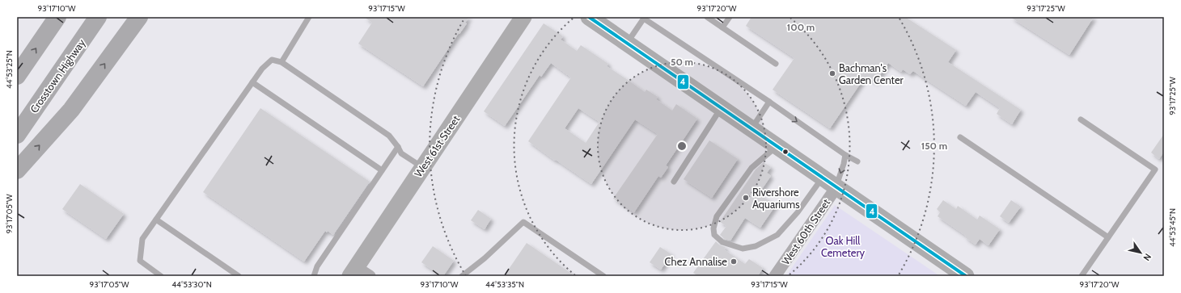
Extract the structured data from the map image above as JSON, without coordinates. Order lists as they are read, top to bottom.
{
  "streets": {
    "highway": ["Crosstown Highway"],
    "main road": ["West 61st Street"],
    "street": ["West 60th Street"]
  },
  "parks": ["Oak Hill Cemetery"],
  "places": ["Bachman's Garden Center", "Rivershore Aquariums", "Chez Annalise"],
  "lines": ["transit line 4"],
  "north": "bottom right",
  "coordinates": [
    "93°17'10\"W",
    "93°17'15\"W",
    "93°17'20\"W",
    "93°17'25\"W",
    "44°53'25\"N",
    "93°17'05\"W",
    "44°53'45\"N",
    "44°53'30\"N",
    "44°53'35\"N"
  ],
  "rings": ["100 m", "50 m", "150 m"]
}
